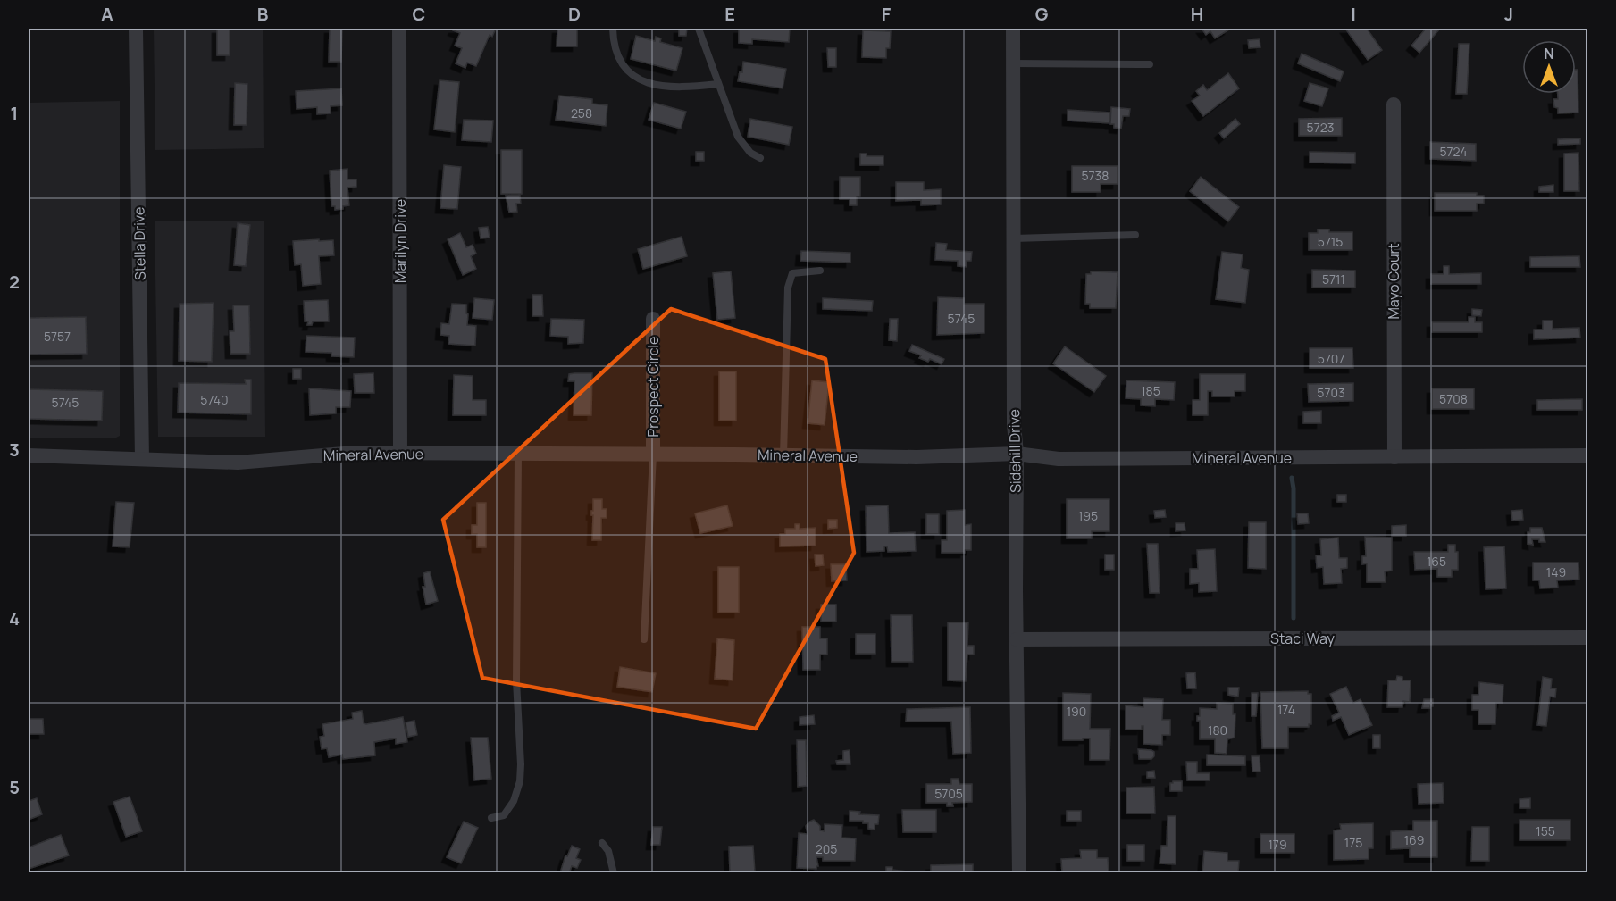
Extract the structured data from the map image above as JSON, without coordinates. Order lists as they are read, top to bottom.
{
  "streets": {
    "street": [
      "Marilyn Drive",
      "Stella Drive",
      "Mayo Court",
      "Prospect Circle",
      "Sidehill Drive",
      "Mineral Avenue",
      "Staci Way"
    ]
  },
  "crossings": [
    ["Marilyn Drive", "Mineral Avenue"],
    ["Stella Drive", "Mineral Avenue"],
    ["Mayo Court", "Mineral Avenue"],
    ["Prospect Circle", "Mineral Avenue"],
    ["Sidehill Drive", "Mineral Avenue"],
    ["Sidehill Drive", "Staci Way"]
  ],
  "house_numbers": [
    "258",
    "5723",
    "5724",
    "5738",
    "5715",
    "5711",
    "5745",
    "5757",
    "5707",
    "185",
    "5703",
    "5708",
    "5740",
    "5745",
    "195",
    "165",
    "149",
    "174",
    "190",
    "180",
    "5705",
    "155",
    "169",
    "175",
    "179",
    "205"
  ],
  "north": "top",
  "grid": {
    "columns": [
      "A",
      "B",
      "C",
      "D",
      "E",
      "F",
      "G",
      "H",
      "I",
      "J"
    ],
    "rows": [
      "1",
      "2",
      "3",
      "4",
      "5"
    ]
  }
}
